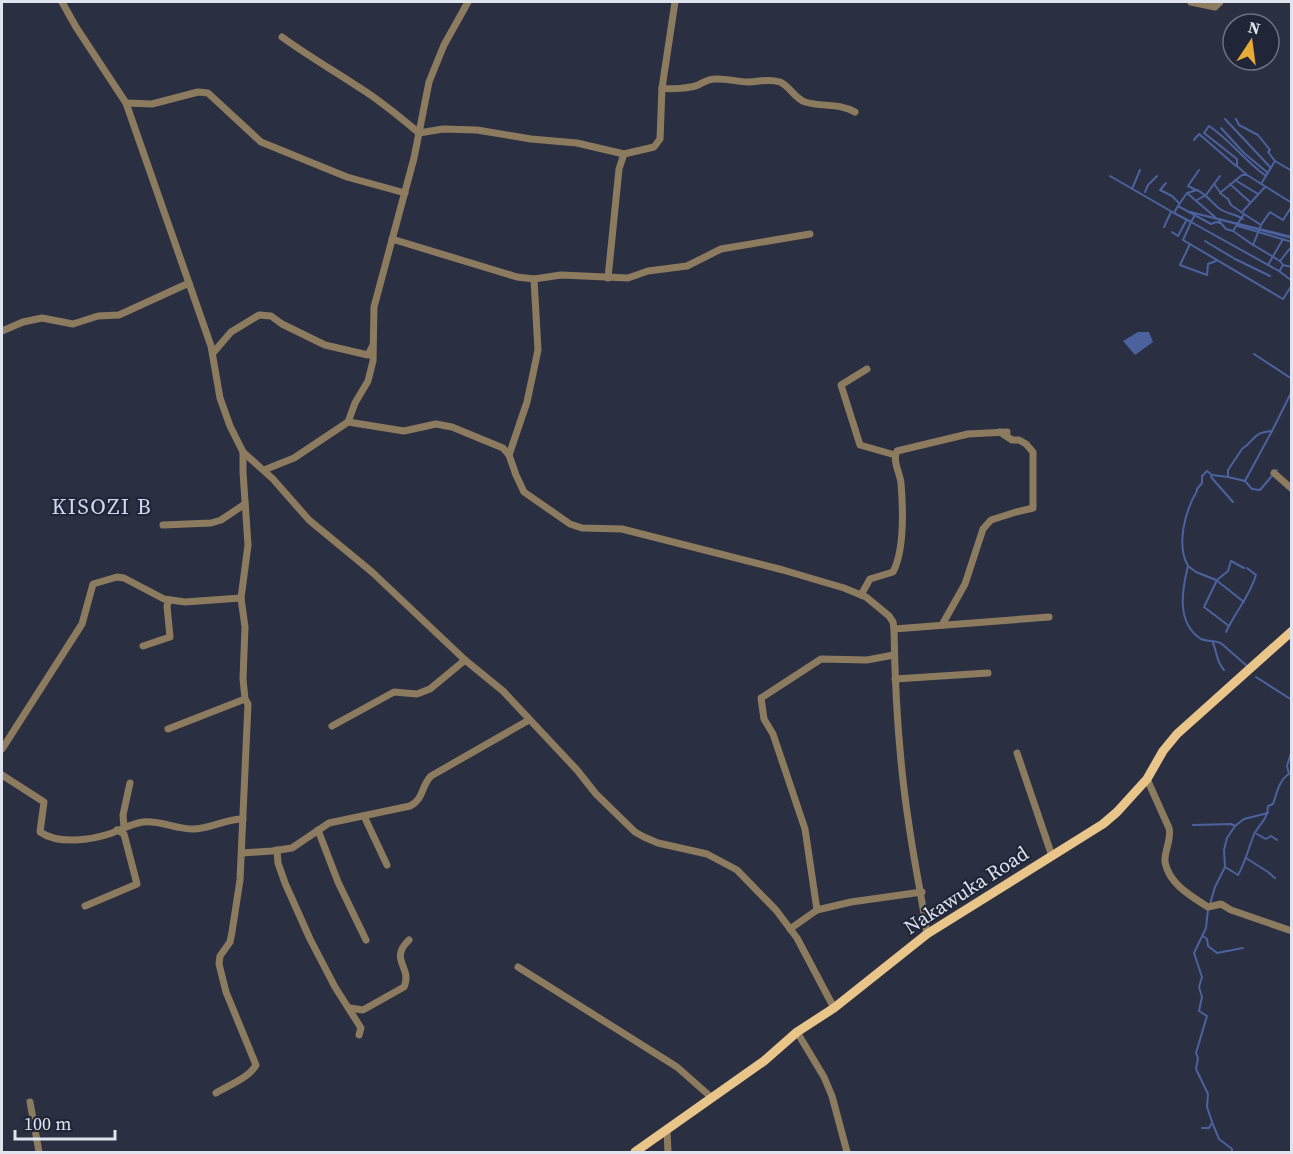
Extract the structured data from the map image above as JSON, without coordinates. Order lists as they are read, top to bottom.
{
  "streets": {
    "main road": ["Nakawuka Road"]
  },
  "districts": ["KISOZI B"],
  "scale_bar": "100 m",
  "north": "top"
}
